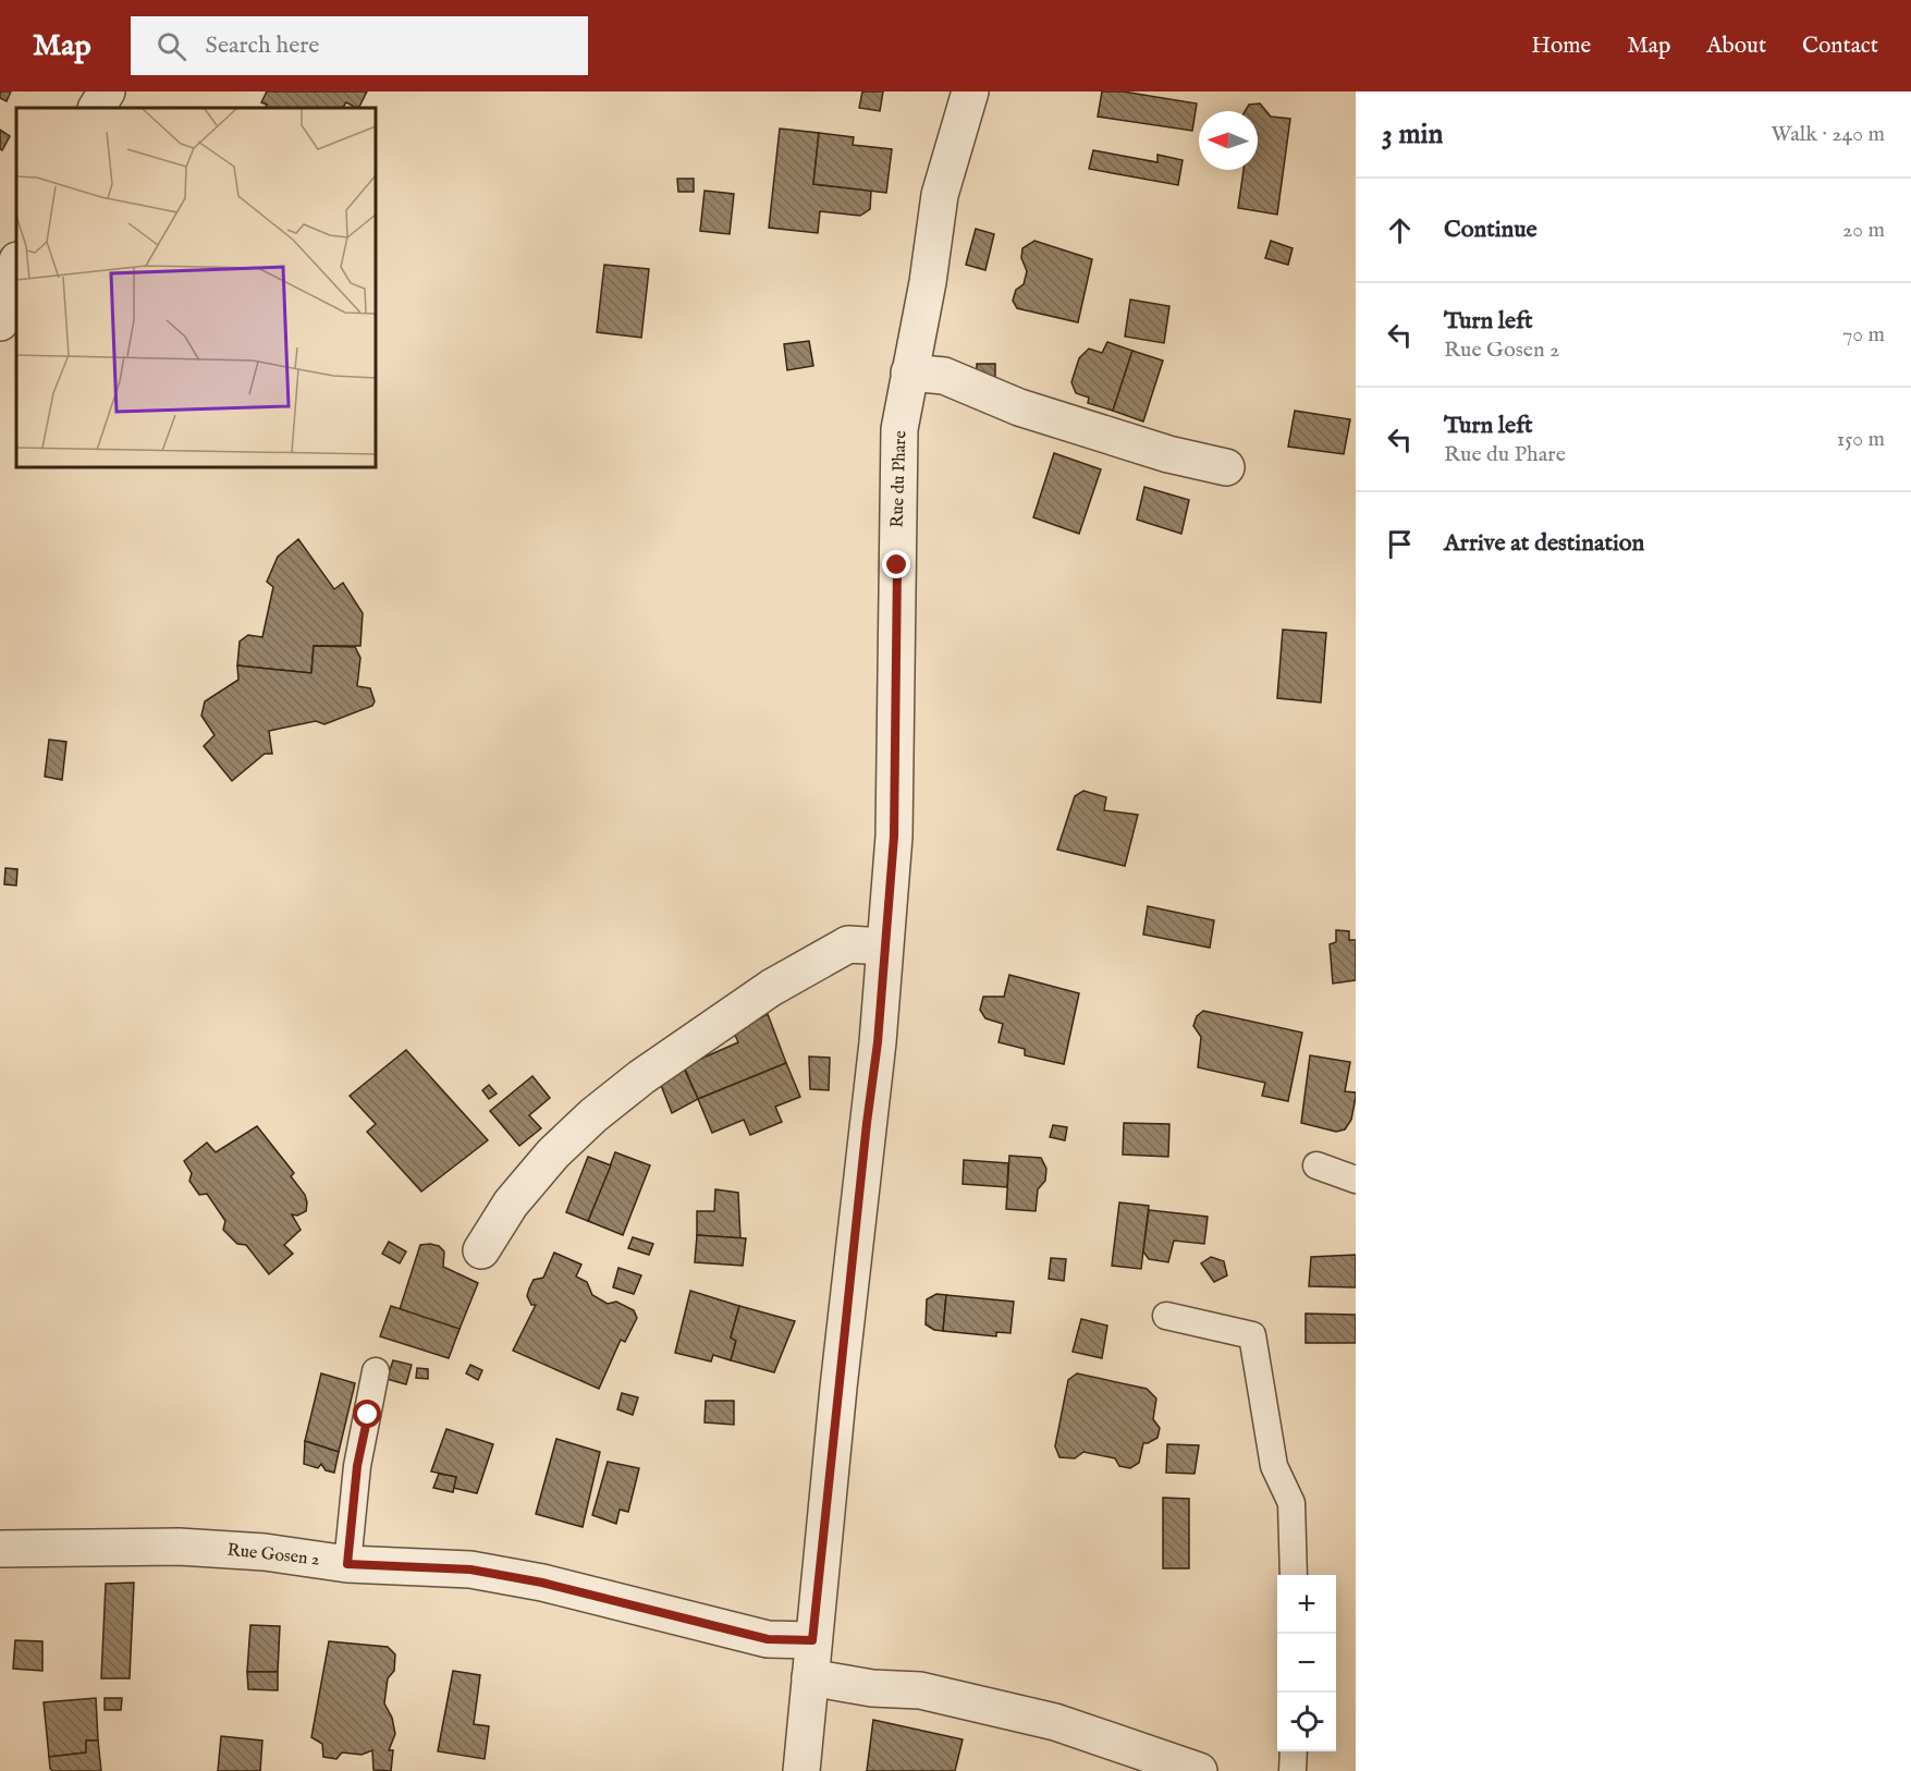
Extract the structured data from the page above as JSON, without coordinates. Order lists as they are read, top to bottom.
{
  "streets": {
    "street": ["Rue du Phare", "Rue Gosen 2"]
  },
  "crossings": [
    ["Rue du Phare", "Rue Gosen 2"]
  ],
  "north": "left",
  "page": {
    "header": "Map",
    "search": "Search here",
    "nav": [
      "Home",
      "Map",
      "About",
      "Contact"
    ],
    "heading": ["3 min", "Walk · 240 m"],
    "list": [
      ["Continue", "20 m"],
      ["Turn left", "Rue Gosen 2", "70 m"],
      ["Turn left", "Rue du Phare", "150 m"],
      "Arrive at destination"
    ],
    "map_buttons": ["+", "−"]
  }
}
